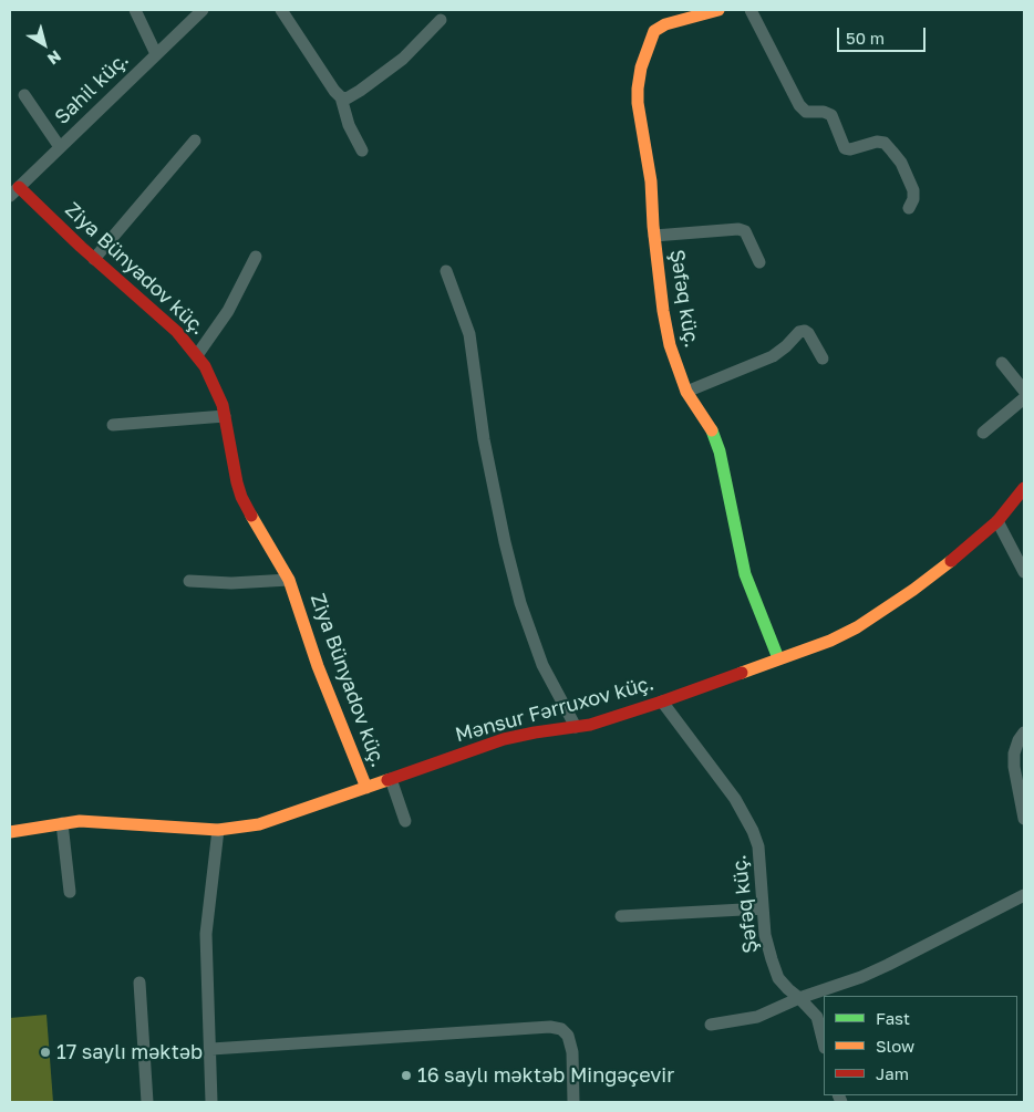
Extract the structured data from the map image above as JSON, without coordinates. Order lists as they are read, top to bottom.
{
  "streets": {
    "street": [
      "Sahil küç.",
      "Ziya Bünyadov küç.",
      "Şəfəq küç.",
      "Mənsur Fərruxov küç."
    ]
  },
  "crossings": [
    ["Sahil küç.", "Ziya Bünyadov küç."],
    ["Ziya Bünyadov küç.", "Mənsur Fərruxov küç."],
    ["Şəfəq küç.", "Mənsur Fərruxov küç."]
  ],
  "places": ["17 saylı məktəb", "16 saylı məktəb Mingəçevir"],
  "legend": ["Fast", "Slow", "Jam"],
  "scale_bar": "50 m",
  "north": "bottom right"
}
